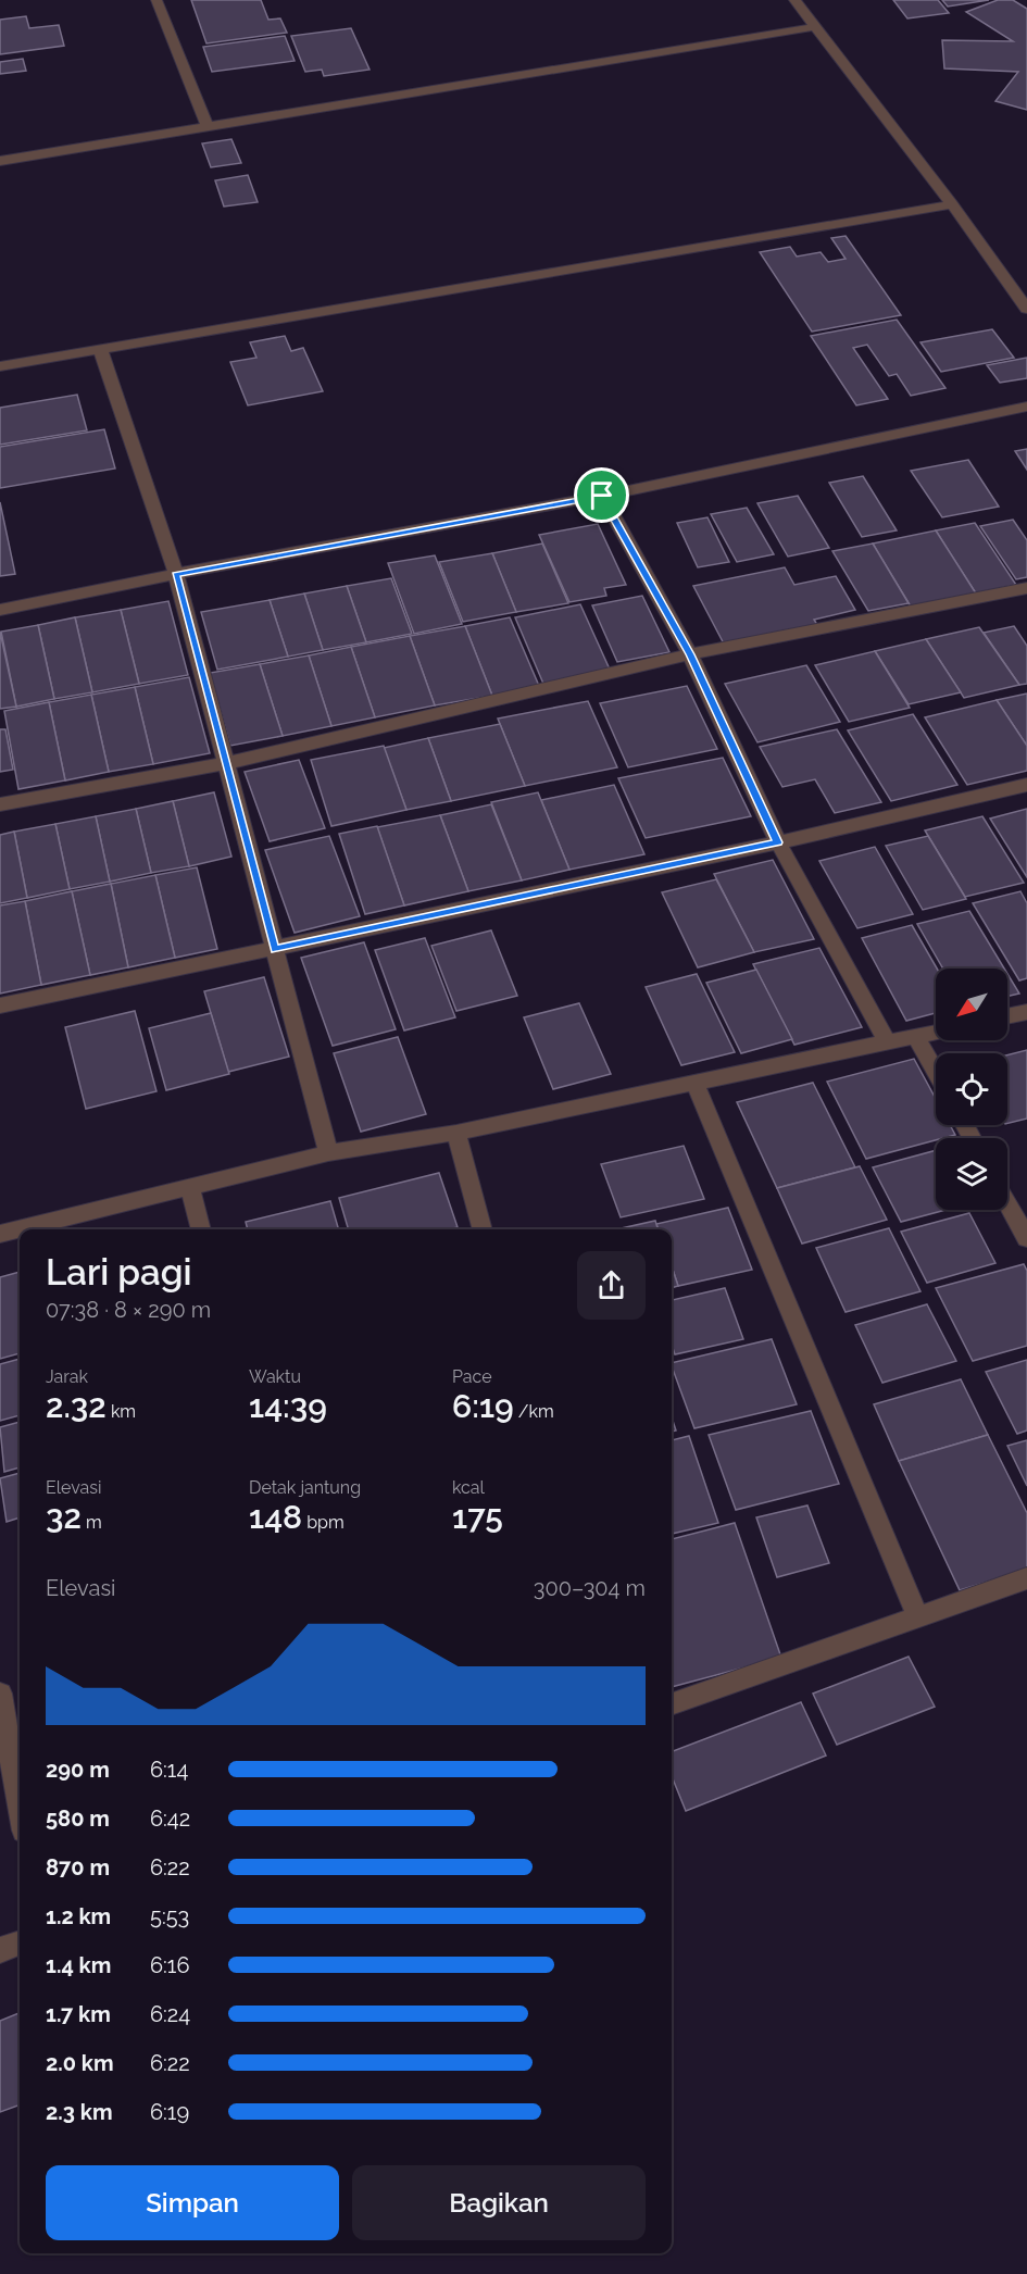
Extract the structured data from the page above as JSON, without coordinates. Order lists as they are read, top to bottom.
{
  "north": "bottom left",
  "page": {
    "heading": ["Lari pagi", "07:38 · 8 × 290 m"],
    "stats": [
      ["Jarak", "2.32 km"],
      ["Waktu", "14:39"],
      ["Pace", "6:19 /km"],
      ["Elevasi", "32 m"],
      ["Detak jantung", "148 bpm"],
      ["kcal", "175"]
    ],
    "chart": ["Elevasi", "300–304 m"],
    "list": [
      {
        "name": "290 m",
        "note": "6:14"
      },
      {
        "name": "580 m",
        "note": "6:42"
      },
      {
        "name": "870 m",
        "note": "6:22"
      },
      {
        "name": "1.2 km",
        "note": "5:53"
      },
      {
        "name": "1.4 km",
        "note": "6:16"
      },
      {
        "name": "1.7 km",
        "note": "6:24"
      },
      {
        "name": "2.0 km",
        "note": "6:22"
      },
      {
        "name": "2.3 km",
        "note": "6:19"
      }
    ],
    "buttons": ["Simpan", "Bagikan"]
  }
}
